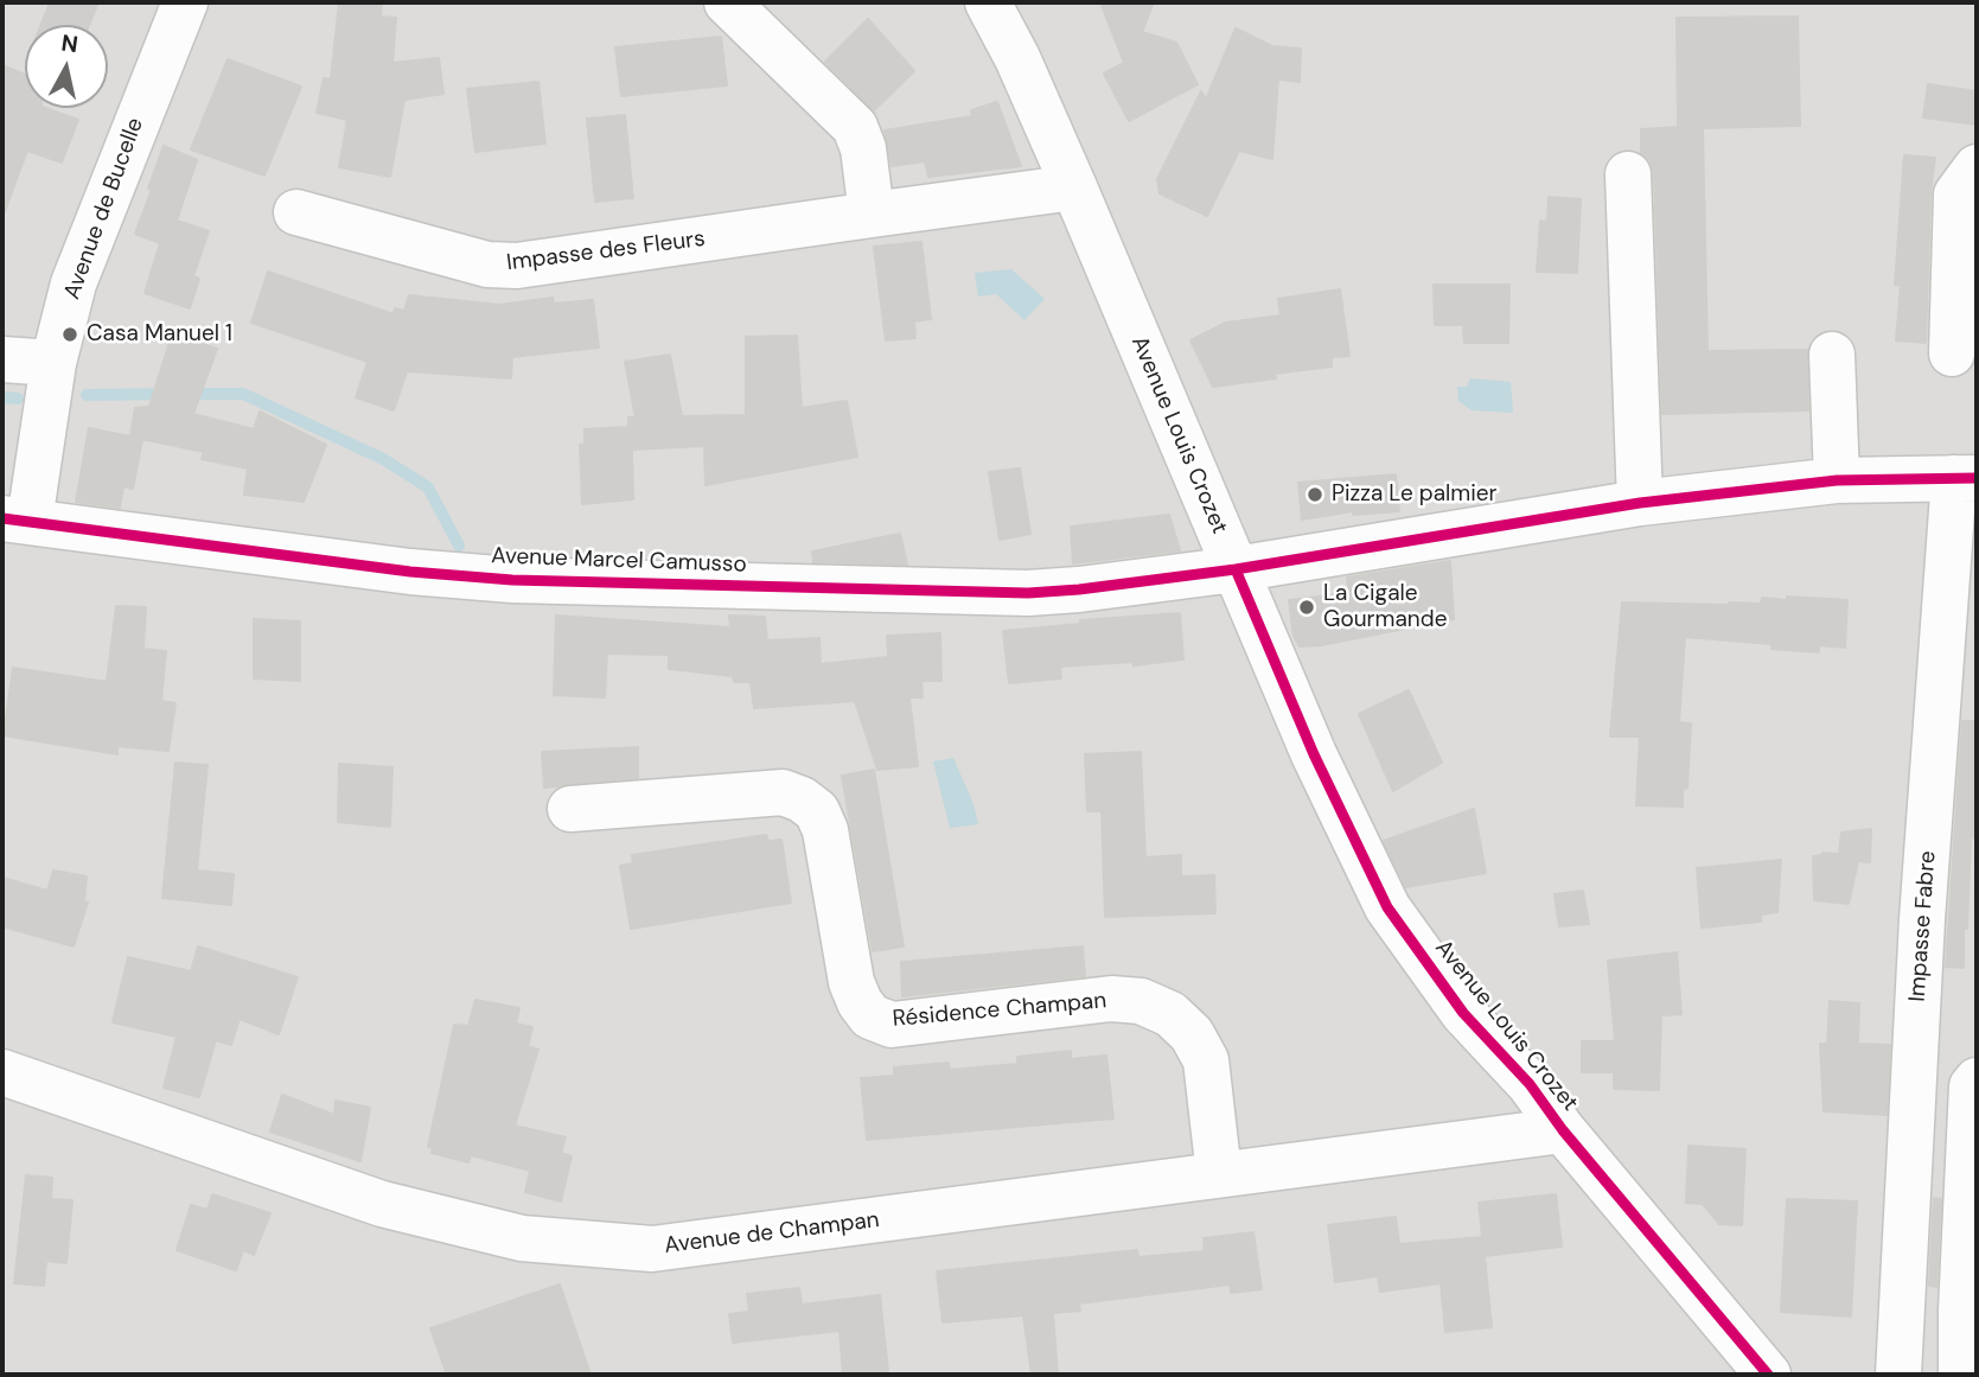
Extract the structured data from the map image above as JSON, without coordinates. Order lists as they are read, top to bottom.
{
  "streets": {
    "street": [
      "Avenue de Bucelle",
      "Impasse des Fleurs",
      "Avenue Louis Crozet",
      "Avenue Marcel Camusso",
      "Impasse Fabre",
      "Résidence Champan",
      "Avenue de Champan"
    ]
  },
  "crossings": [
    ["Avenue de Bucelle", "Avenue Marcel Camusso"],
    ["Impasse des Fleurs", "Avenue Louis Crozet"],
    ["Avenue Louis Crozet", "Avenue Marcel Camusso"],
    ["Avenue Louis Crozet", "Avenue de Champan"],
    ["Avenue Marcel Camusso", "Impasse Fabre"],
    ["Résidence Champan", "Avenue de Champan"]
  ],
  "places": ["Casa Manuel 1", "Pizza Le palmier", "La Cigale Gourmande"],
  "north": "top"
}
